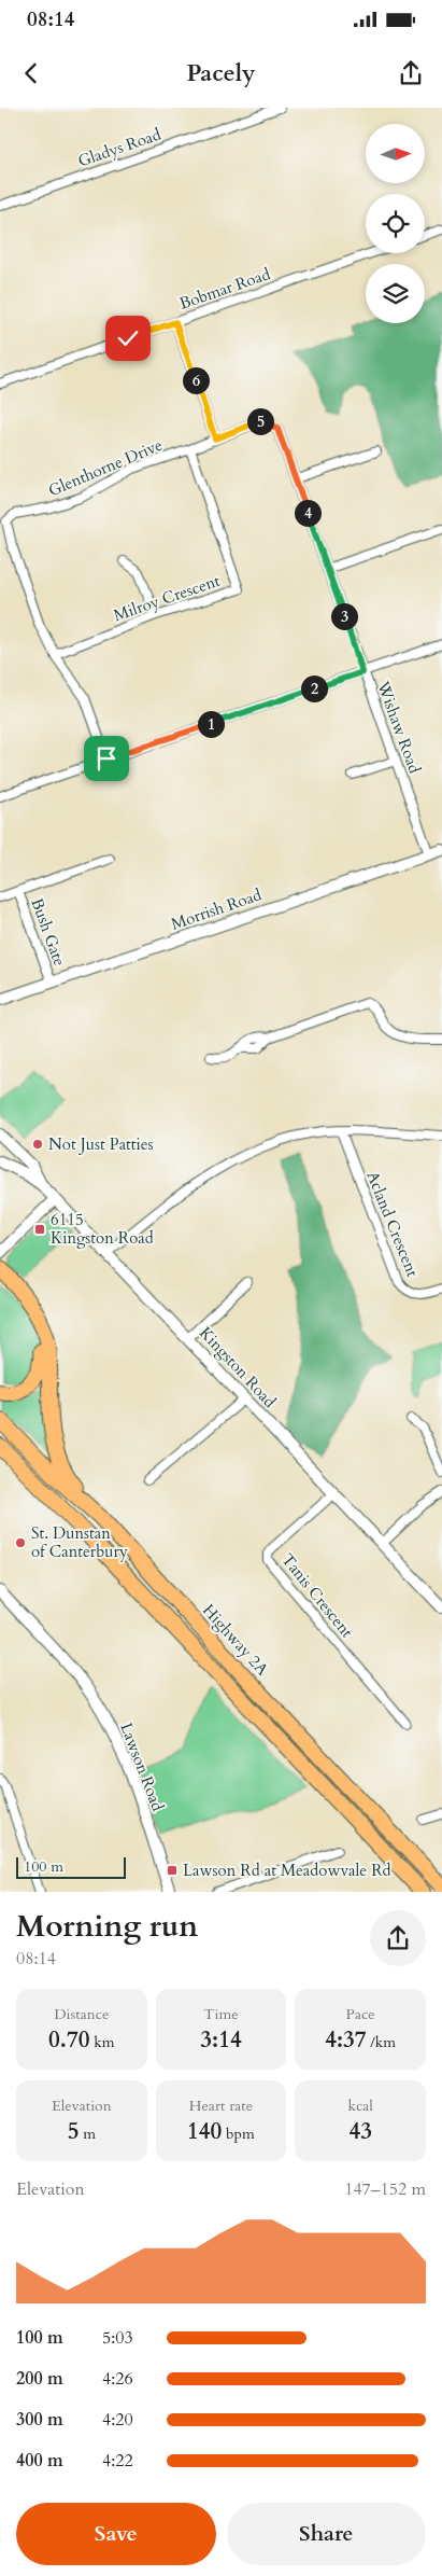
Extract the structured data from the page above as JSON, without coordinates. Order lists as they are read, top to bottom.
{
  "streets": {
    "highway": ["Highway 2A"],
    "street": [
      "Gladys Road",
      "Bobmar Road",
      "Glenthorne Drive",
      "Milroy Crescent",
      "Wishaw Road",
      "Morrish Road",
      "Bush Gate",
      "Acland Crescent",
      "Kingston Road",
      "Tanis Crescent",
      "Lawson Road"
    ]
  },
  "crossings": [
    ["Glenthorne Drive", "Milroy Crescent"],
    ["Glenthorne Drive", "Wishaw Road"],
    ["Wishaw Road", "Morrish Road"],
    ["Morrish Road", "Bush Gate"],
    ["Kingston Road", "Tanis Crescent"]
  ],
  "places": {
    "other": ["Not Just Patties", "St. Dunstan of Canterbury"],
    "transit": ["6115 Kingston Road", "Lawson Rd at Meadowvale Rd"]
  },
  "scale_bar": "100 m",
  "north": "right",
  "page": {
    "status": "08:14",
    "header": "Pacely",
    "pins": [
      "6",
      "5",
      "4",
      "3",
      "2",
      "1"
    ],
    "scale": "100 m",
    "heading": ["Morning run", "08:14"],
    "stats": [
      ["Distance", "0.70 km"],
      ["Time", "3:14"],
      ["Pace", "4:37 /km"],
      ["Elevation", "5 m"],
      ["Heart rate", "140 bpm"],
      ["kcal", "43"]
    ],
    "chart": ["Elevation", "147–152 m"],
    "list": [
      {
        "name": "100 m",
        "note": "5:03"
      },
      {
        "name": "200 m",
        "note": "4:26"
      },
      {
        "name": "300 m",
        "note": "4:20"
      },
      {
        "name": "400 m",
        "note": "4:22"
      }
    ],
    "buttons": ["Save", "Share"]
  }
}
